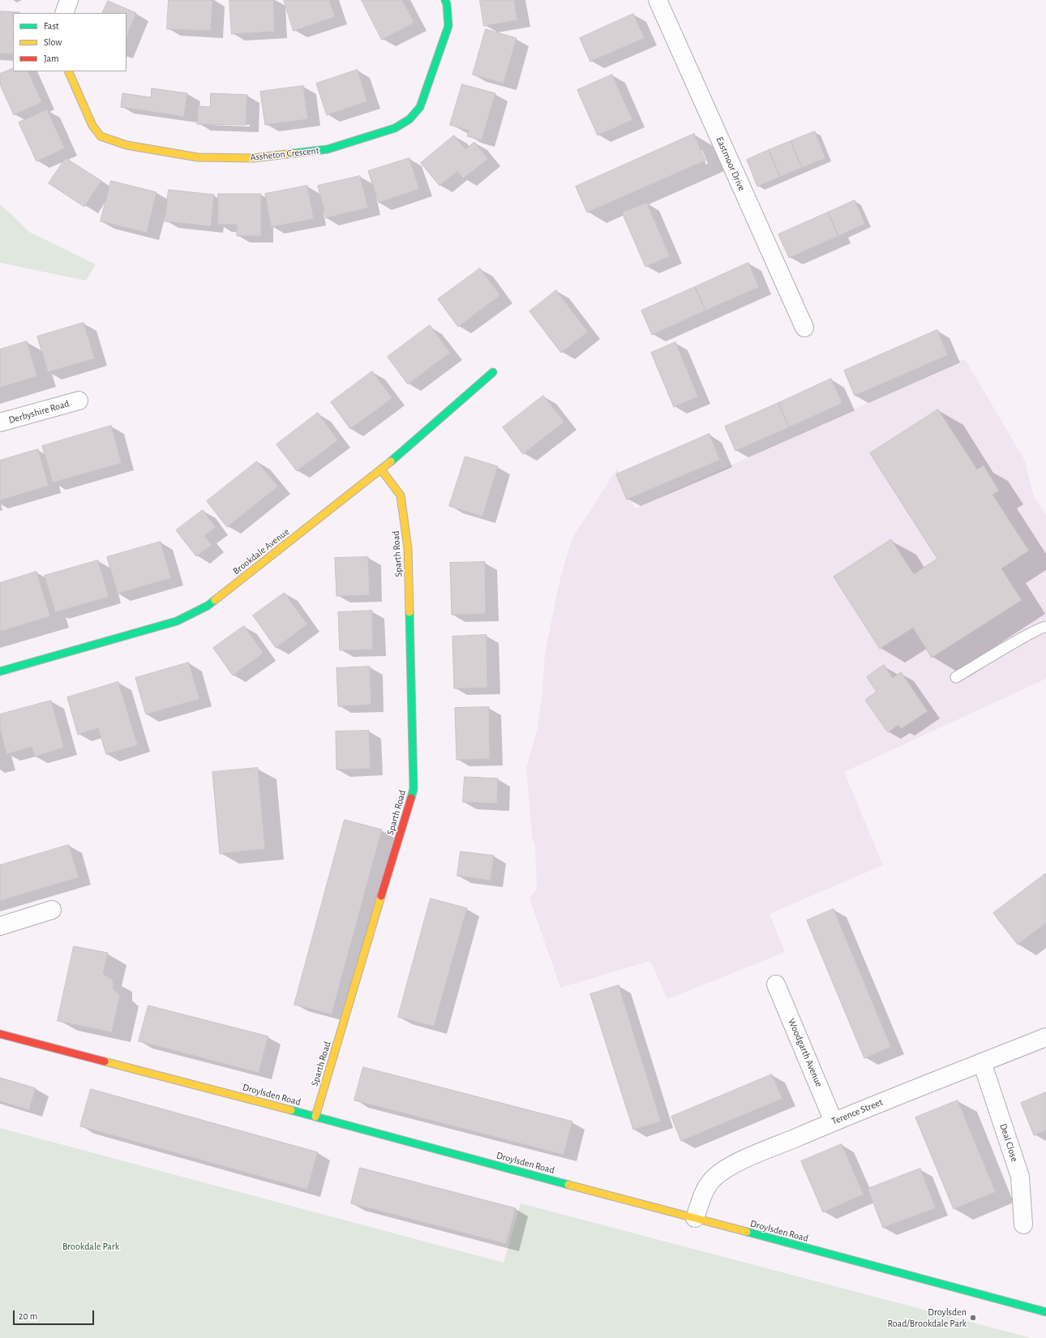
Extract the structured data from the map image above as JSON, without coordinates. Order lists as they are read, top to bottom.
{
  "streets": {
    "street": [
      "Assheton Crescent",
      "Eastmoor Drive",
      "Derbyshire Road",
      "Brookdale Avenue",
      "Sparth Road",
      "Woodgarth Avenue",
      "Droylsden Road",
      "Terence Street",
      "Deal Close"
    ]
  },
  "crossings": [
    ["Brookdale Avenue", "Sparth Road"],
    ["Sparth Road", "Droylsden Road"],
    ["Woodgarth Avenue", "Terence Street"],
    ["Droylsden Road", "Terence Street"],
    ["Terence Street", "Deal Close"]
  ],
  "parks": ["Brookdale Park"],
  "places": ["Droylsden Road/Brookdale Park"],
  "legend": ["Fast", "Slow", "Jam"],
  "scale_bar": "20 m"
}
